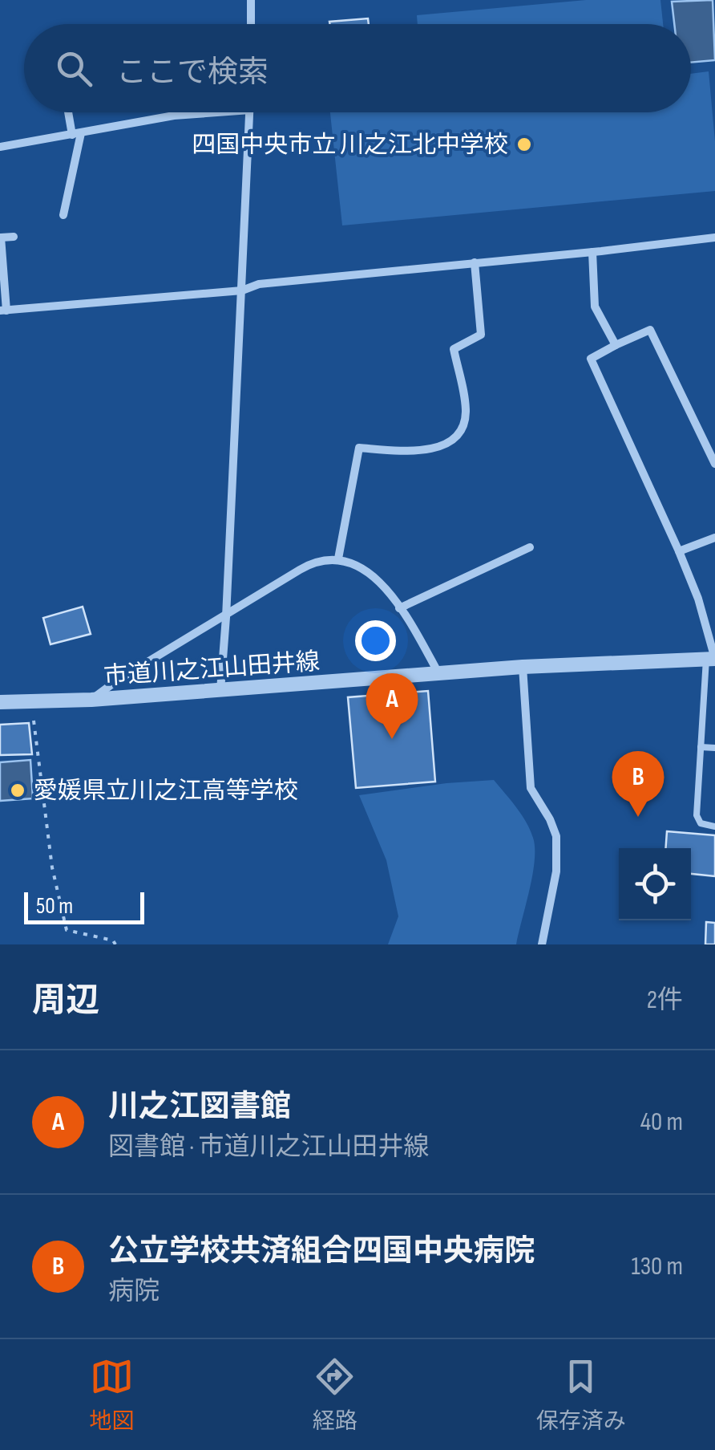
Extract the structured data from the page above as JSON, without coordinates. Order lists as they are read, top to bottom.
{
  "streets": {
    "street": ["市道川之江山田井線"]
  },
  "places": ["四国中央市立 川之江北中学校", "愛媛県立川之江高等学校"],
  "scale_bar": "50 m",
  "page": {
    "search": "ここで検索",
    "pins": ["A", "B"],
    "scale": "50 m",
    "heading": ["周辺", "2件"],
    "list": [
      {
        "mark": "A",
        "name": "川之江図書館",
        "note": "図書館 · 市道川之江山田井線",
        "value": "40 m"
      },
      {
        "mark": "B",
        "name": "公立学校共済組合四国中央病院",
        "note": "病院",
        "value": "130 m"
      }
    ],
    "nav": ["地図", "経路", "保存済み"]
  }
}
